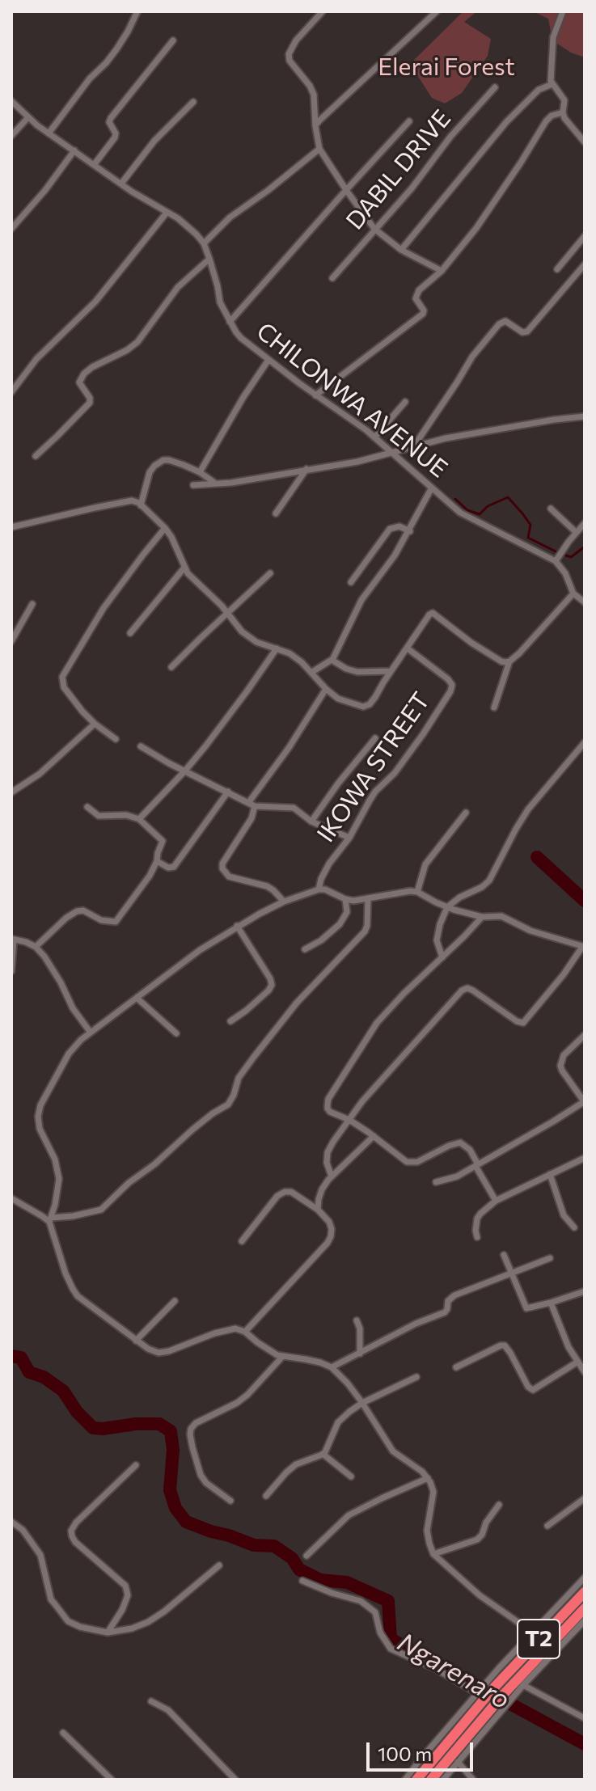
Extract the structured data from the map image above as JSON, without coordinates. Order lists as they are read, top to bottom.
{
  "streets": {
    "highway": ["T2"],
    "street": ["DABIL DRIVE", "CHILONWA AVENUE", "IKOWA STREET"]
  },
  "water": ["Ngarenaro"],
  "parks": ["Elerai Forest"],
  "scale_bar": "100 m"
}
